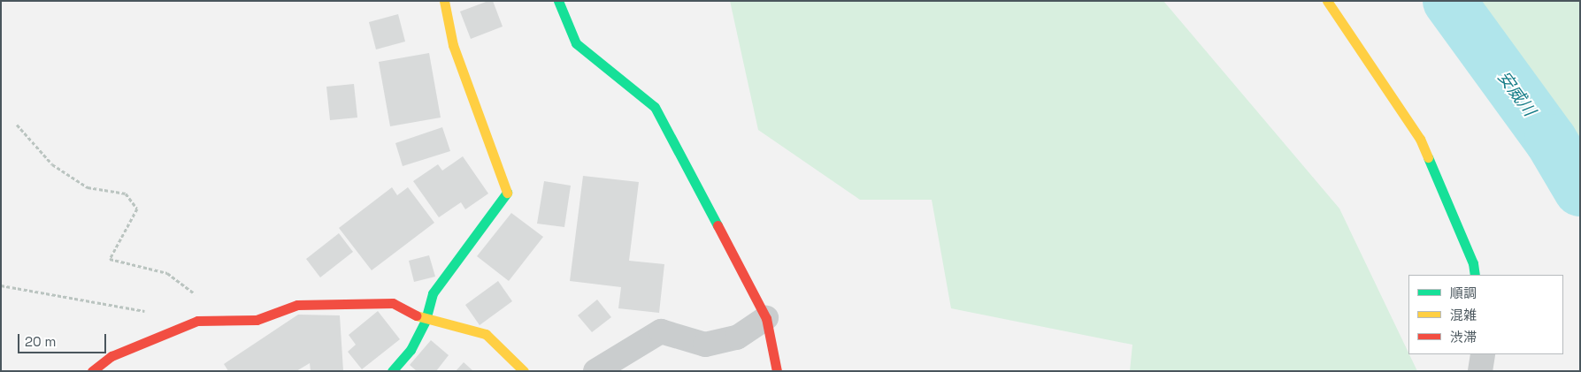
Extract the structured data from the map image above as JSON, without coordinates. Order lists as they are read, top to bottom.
{
  "water": ["安威川"],
  "legend": ["順調", "混雑", "渋滞"],
  "scale_bar": "20 m"
}
